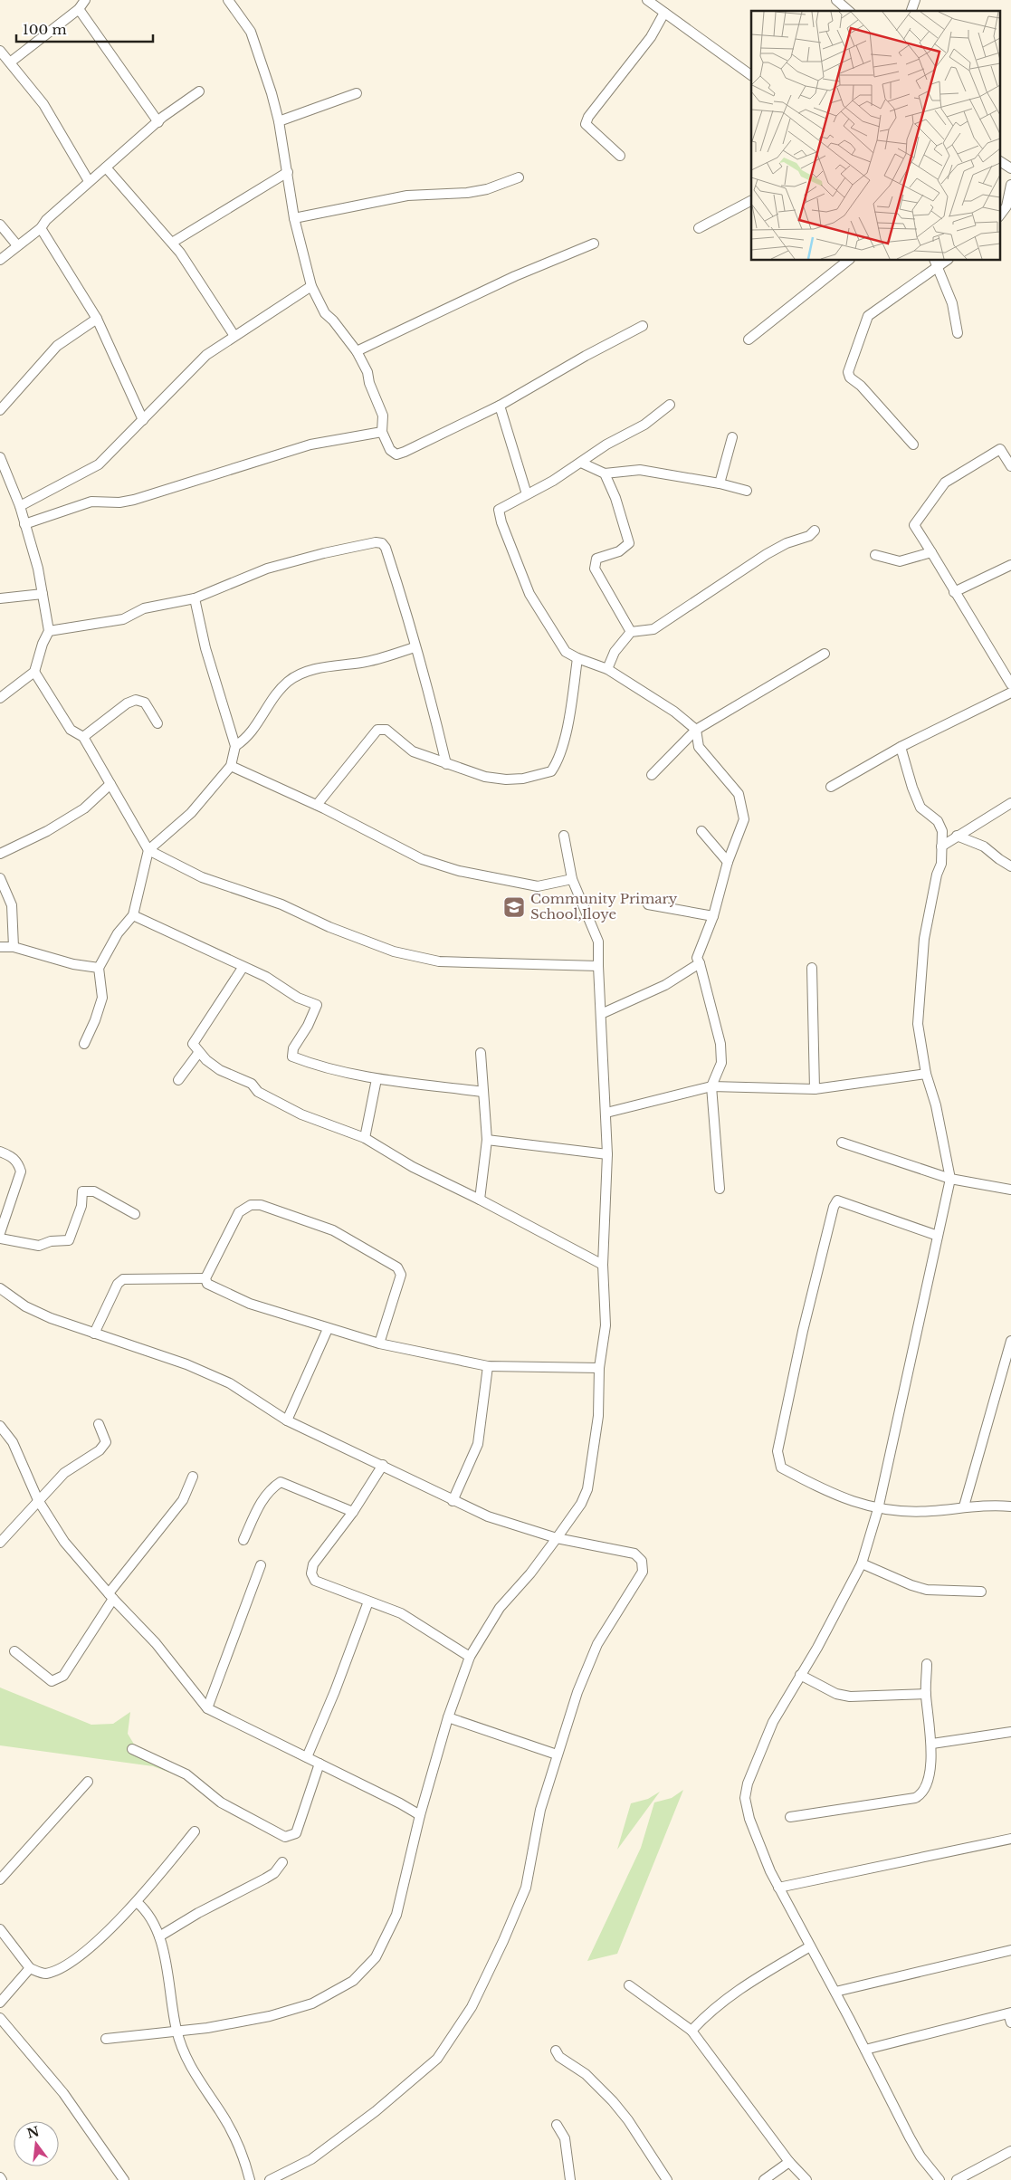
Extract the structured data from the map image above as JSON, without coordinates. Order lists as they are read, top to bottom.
{
  "places": {
    "school or university": ["Community Primary School,Iloye"]
  },
  "scale_bar": "100 m",
  "north": "top"
}
